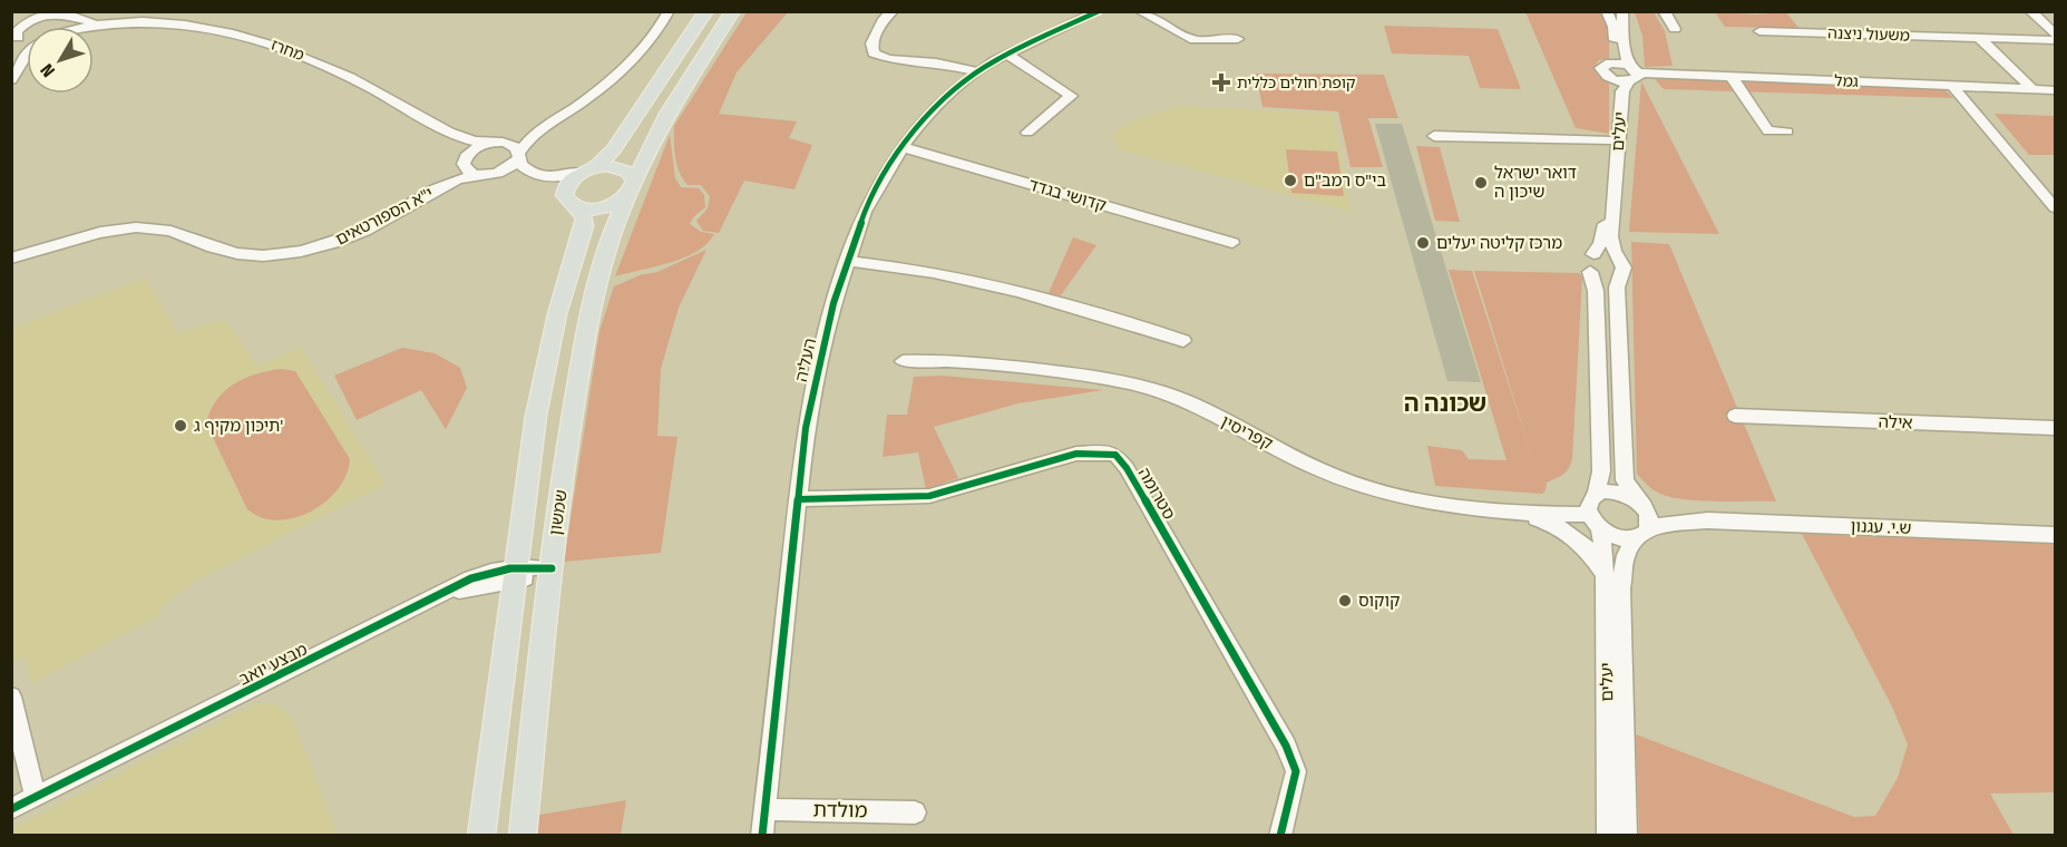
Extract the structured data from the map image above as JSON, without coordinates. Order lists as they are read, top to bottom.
{
  "streets": {
    "main road": ["שמשון"],
    "street": [
      "משעול ניצנה",
      "מחרז",
      "גמל",
      "יעלים",
      "קדושי בגדד",
      "י\"א הספורטאים",
      "העליה",
      "אילה",
      "קפריסין",
      "סטרומה",
      "ש.י. עגנון",
      "מבצע יואב",
      "מולדת"
    ]
  },
  "crossings": [
    ["גמל", "יעלים"],
    ["יעלים", "קפריסין"],
    ["יעלים", "ש.י. עגנון"],
    ["קדושי בגדד", "העליה"],
    ["העליה", "סטרומה"],
    ["העליה", "מולדת"],
    ["קפריסין", "ש.י. עגנון"],
    ["שמשון", "מבצע יואב"]
  ],
  "districts": ["שכונה ה"],
  "places": {
    "health": ["קופת חולים כללית"],
    "other": [
      "בי\"ס רמב\"ם",
      "דואר ישראל שיכון ה",
      "מרכז קליטה יעלים",
      "תיכון מקיף ג'",
      "קוקוס"
    ]
  },
  "north": "bottom left"
}
